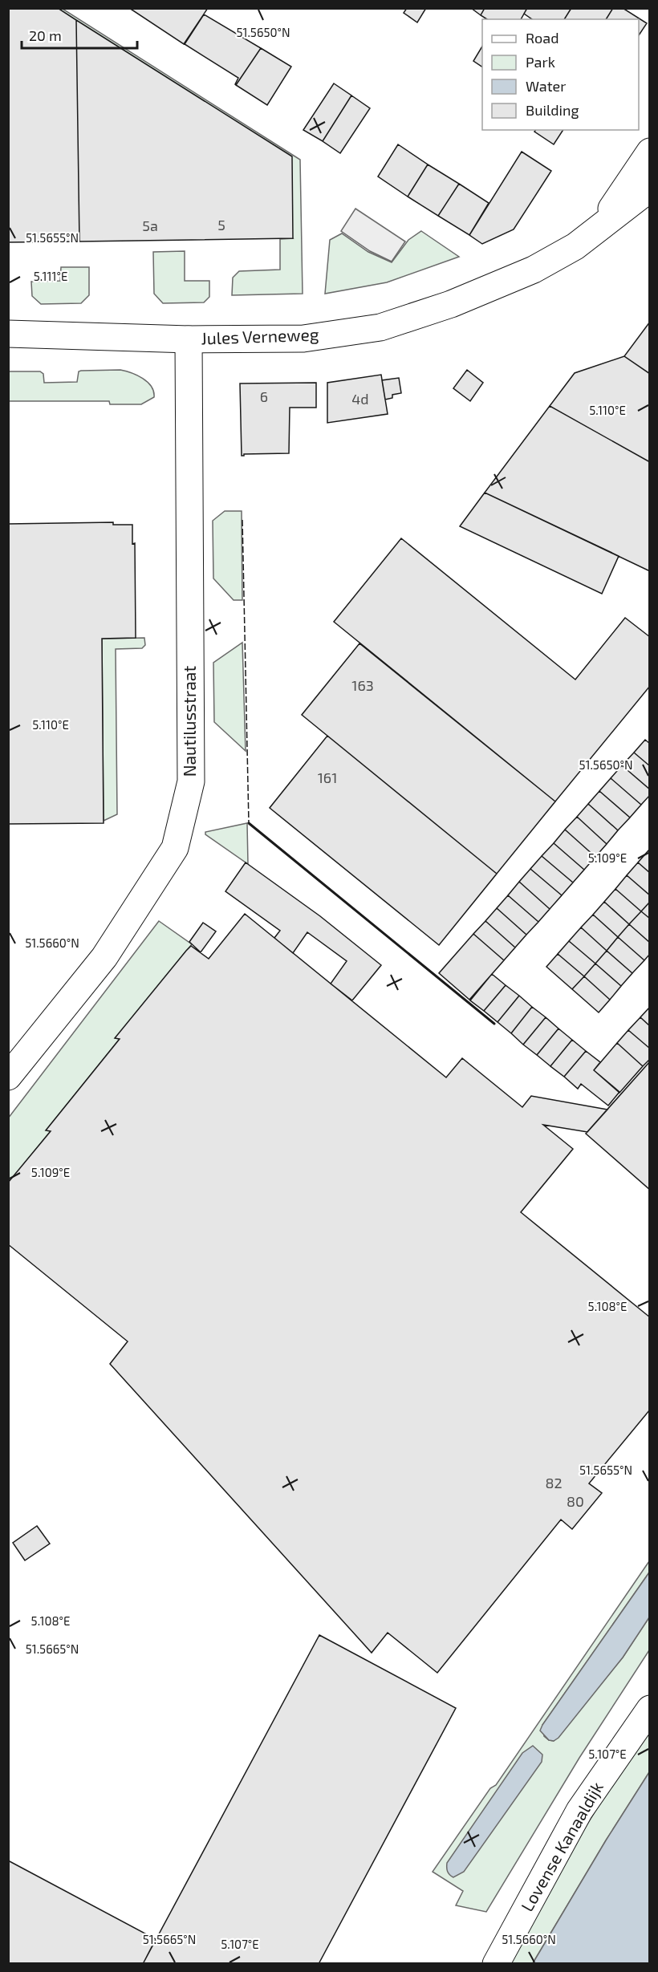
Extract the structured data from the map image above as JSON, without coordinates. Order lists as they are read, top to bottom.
{
  "streets": {
    "street": ["Jules Verneweg", "Nautilusstraat", "Lovense Kanaaldijk"]
  },
  "crossings": [
    ["Jules Verneweg", "Nautilusstraat"]
  ],
  "house_numbers": [
    "5",
    "5a",
    "6",
    "4d",
    "163",
    "161",
    "82",
    "80"
  ],
  "legend": [
    "Road",
    "Park",
    "Water",
    "Building"
  ],
  "scale_bar": "20 m",
  "coordinates": [
    "51.5650°N",
    "51.5655°N",
    "5.111°E",
    "5.110°E",
    "5.109°E",
    "51.5660°N",
    "5.108°E",
    "51.5665°N",
    "5.107°E"
  ]
}
